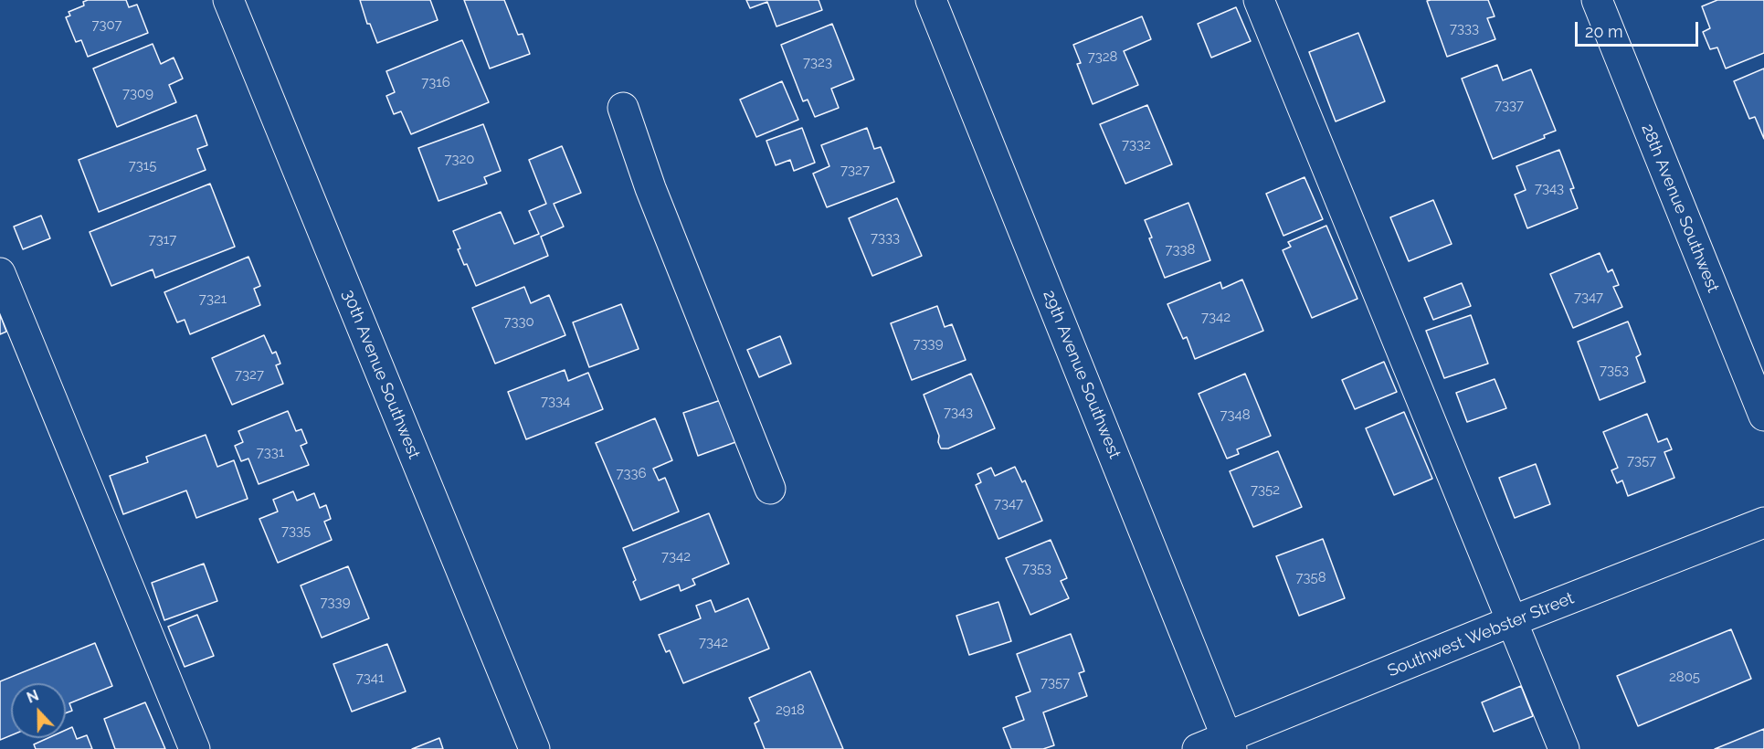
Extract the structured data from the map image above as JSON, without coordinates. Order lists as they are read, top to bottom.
{
  "streets": {
    "street": [
      "28th Avenue Southwest",
      "30th Avenue Southwest",
      "29th Avenue Southwest",
      "Southwest Webster Street"
    ]
  },
  "crossings": [
    ["29th Avenue Southwest", "Southwest Webster Street"]
  ],
  "house_numbers": [
    "7307",
    "7333",
    "7328",
    "7323",
    "7316",
    "7309",
    "7337",
    "7332",
    "7320",
    "7315",
    "7327",
    "7343",
    "7333",
    "7317",
    "7338",
    "7347",
    "7321",
    "7342",
    "7330",
    "7339",
    "7353",
    "7327",
    "7334",
    "7343",
    "7348",
    "7331",
    "7357",
    "7336",
    "7352",
    "7347",
    "7335",
    "7342",
    "7353",
    "7358",
    "7339",
    "7342",
    "2805",
    "7341",
    "7357",
    "2918"
  ],
  "scale_bar": "20 m",
  "north": "top"
}
